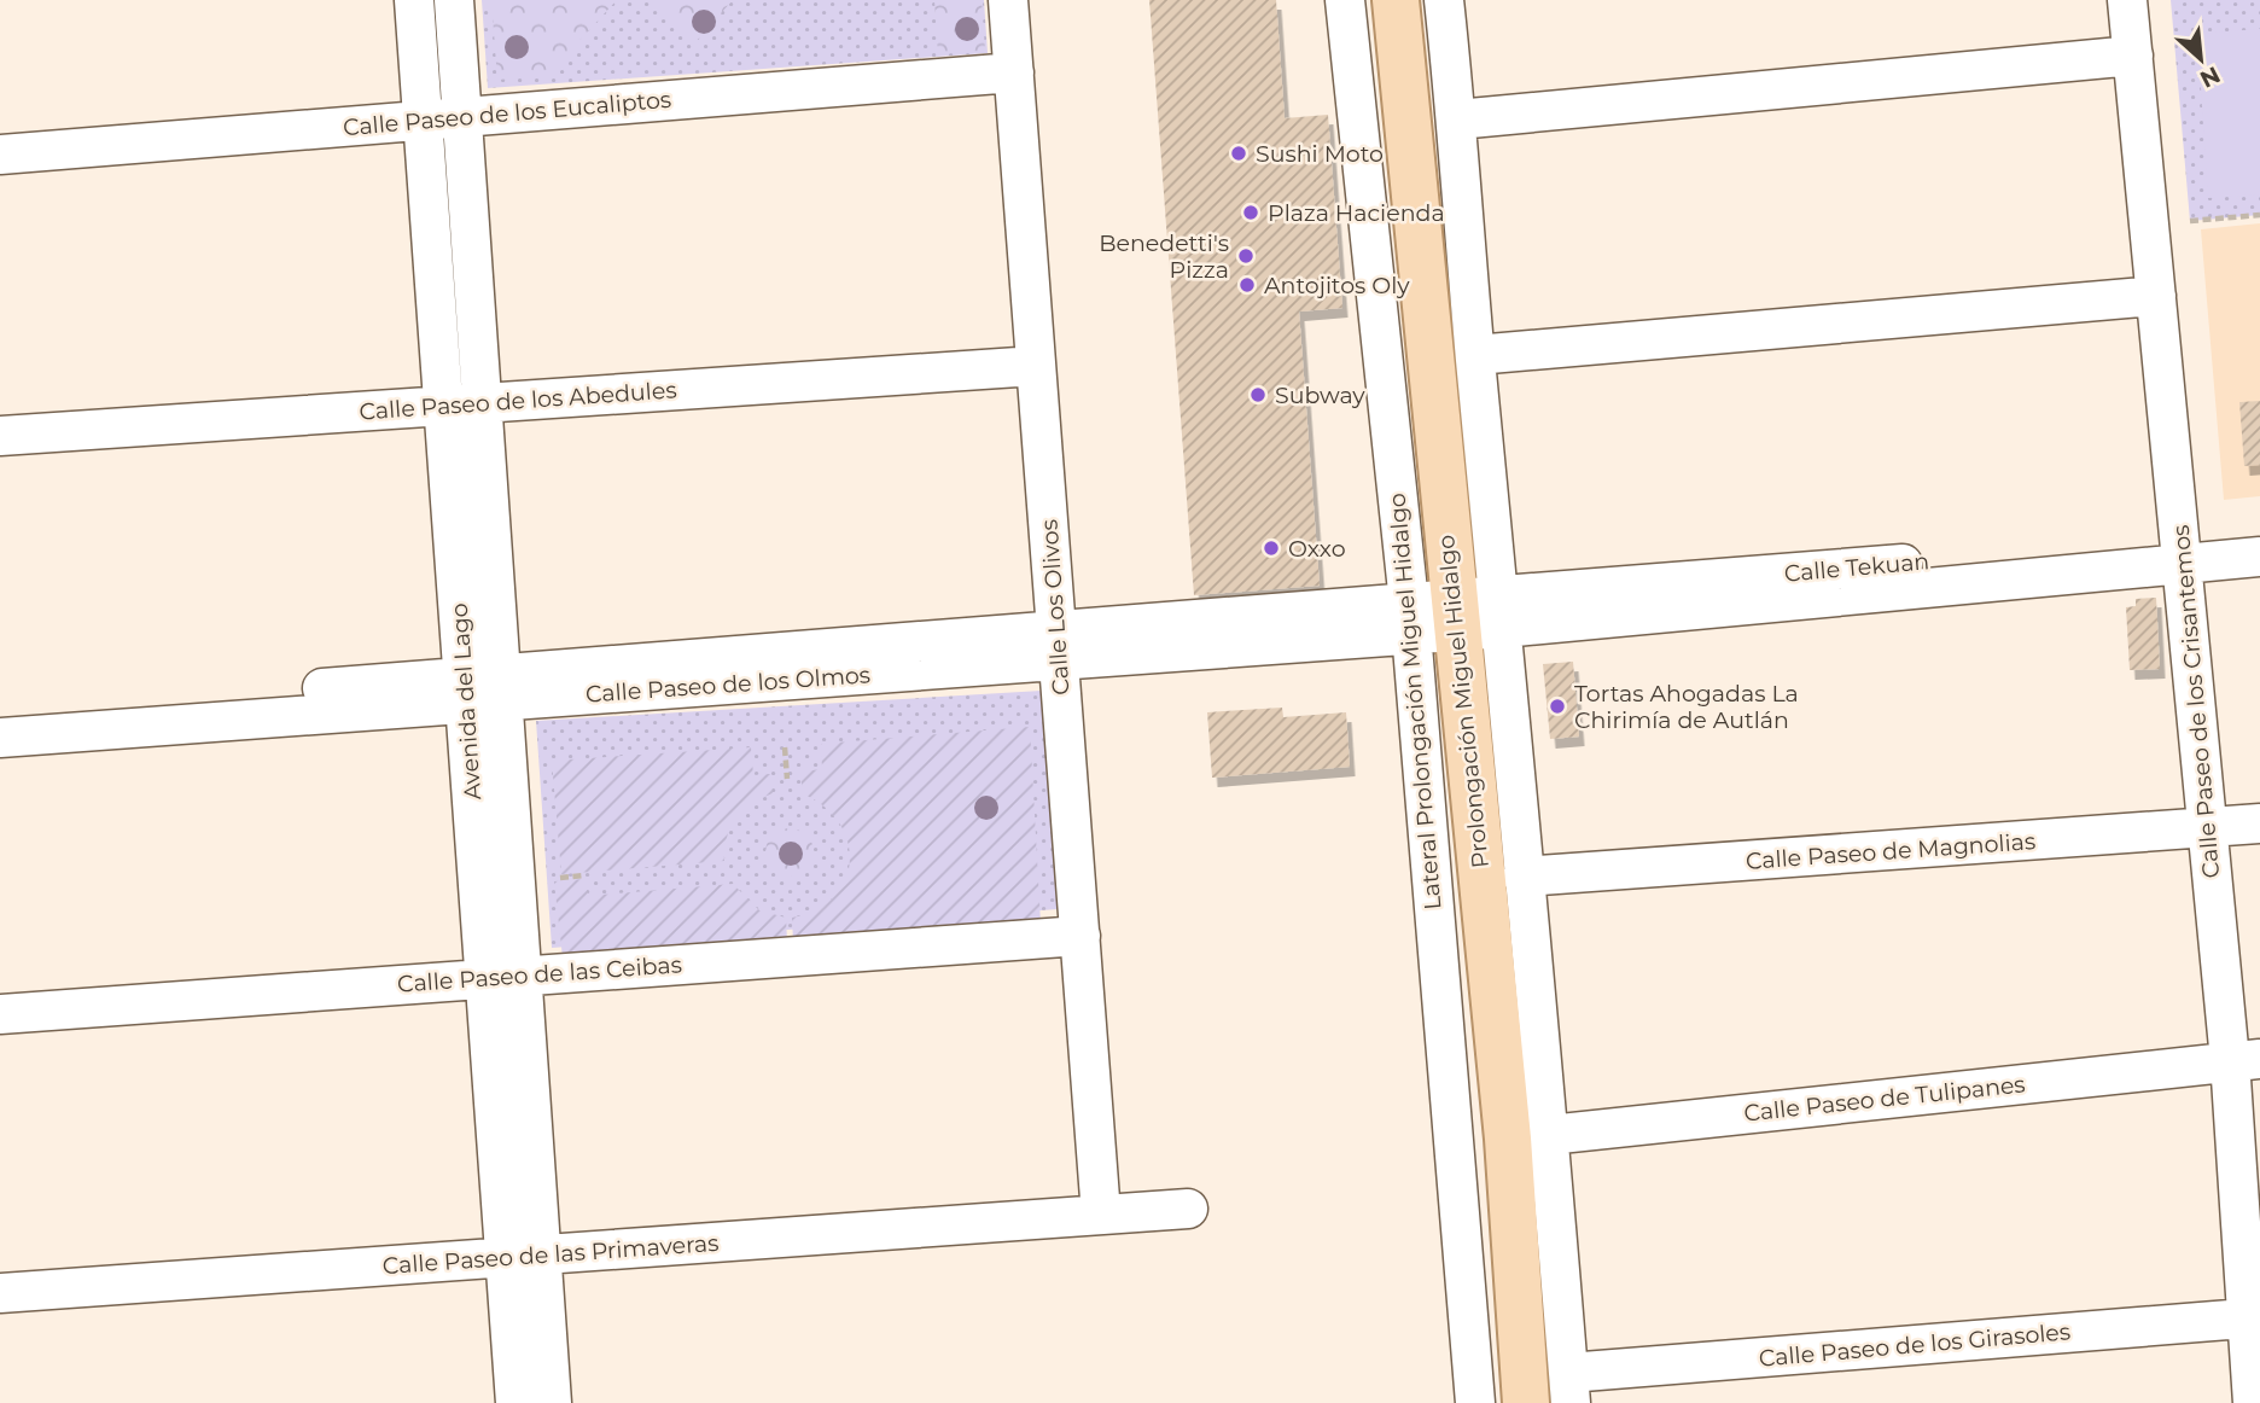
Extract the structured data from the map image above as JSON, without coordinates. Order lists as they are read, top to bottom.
{
  "streets": {
    "main road": ["Prolongación Miguel Hidalgo"],
    "street": [
      "Calle Paseo de los Eucaliptos",
      "Calle Paseo de los Abedules",
      "Calle Tekuan",
      "Calle Los Olivos",
      "Calle Paseo de los Olmos",
      "Avenida del Lago",
      "Lateral Prolongación Miguel Hidalgo",
      "Calle Paseo de los Crisantemos",
      "Calle Paseo de Magnolias",
      "Calle Paseo de las Ceibas",
      "Calle Paseo de Tulipanes",
      "Calle Paseo de las Primaveras",
      "Calle Paseo de los Girasoles"
    ]
  },
  "crossings": [
    ["Calle Paseo de los Eucaliptos", "Calle Los Olivos"],
    ["Calle Paseo de los Eucaliptos", "Avenida del Lago"],
    ["Calle Paseo de los Abedules", "Calle Los Olivos"],
    ["Calle Paseo de los Abedules", "Avenida del Lago"],
    ["Calle Tekuan", "Calle Paseo de los Olmos"],
    ["Calle Tekuan", "Lateral Prolongación Miguel Hidalgo"],
    ["Calle Tekuan", "Prolongación Miguel Hidalgo"],
    ["Calle Tekuan", "Calle Paseo de los Crisantemos"],
    ["Calle Los Olivos", "Calle Paseo de los Olmos"],
    ["Calle Los Olivos", "Calle Paseo de las Ceibas"],
    ["Calle Los Olivos", "Calle Paseo de las Primaveras"],
    ["Calle Paseo de los Olmos", "Avenida del Lago"],
    ["Calle Paseo de los Olmos", "Lateral Prolongación Miguel Hidalgo"],
    ["Calle Paseo de los Olmos", "Prolongación Miguel Hidalgo"],
    ["Avenida del Lago", "Calle Paseo de las Ceibas"],
    ["Avenida del Lago", "Calle Paseo de las Primaveras"],
    ["Lateral Prolongación Miguel Hidalgo", "Prolongación Miguel Hidalgo"],
    ["Prolongación Miguel Hidalgo", "Calle Paseo de Tulipanes"],
    ["Calle Paseo de los Crisantemos", "Calle Paseo de Magnolias"],
    ["Calle Paseo de los Crisantemos", "Calle Paseo de Tulipanes"],
    ["Calle Paseo de los Crisantemos", "Calle Paseo de los Girasoles"]
  ],
  "places": [
    "Sushi Moto",
    "Plaza Hacienda",
    "Benedetti's Pizza",
    "Antojitos Oly",
    "Subway",
    "Oxxo",
    "Tortas Ahogadas La Chirimía de Autlán"
  ],
  "north": "bottom right"
}
